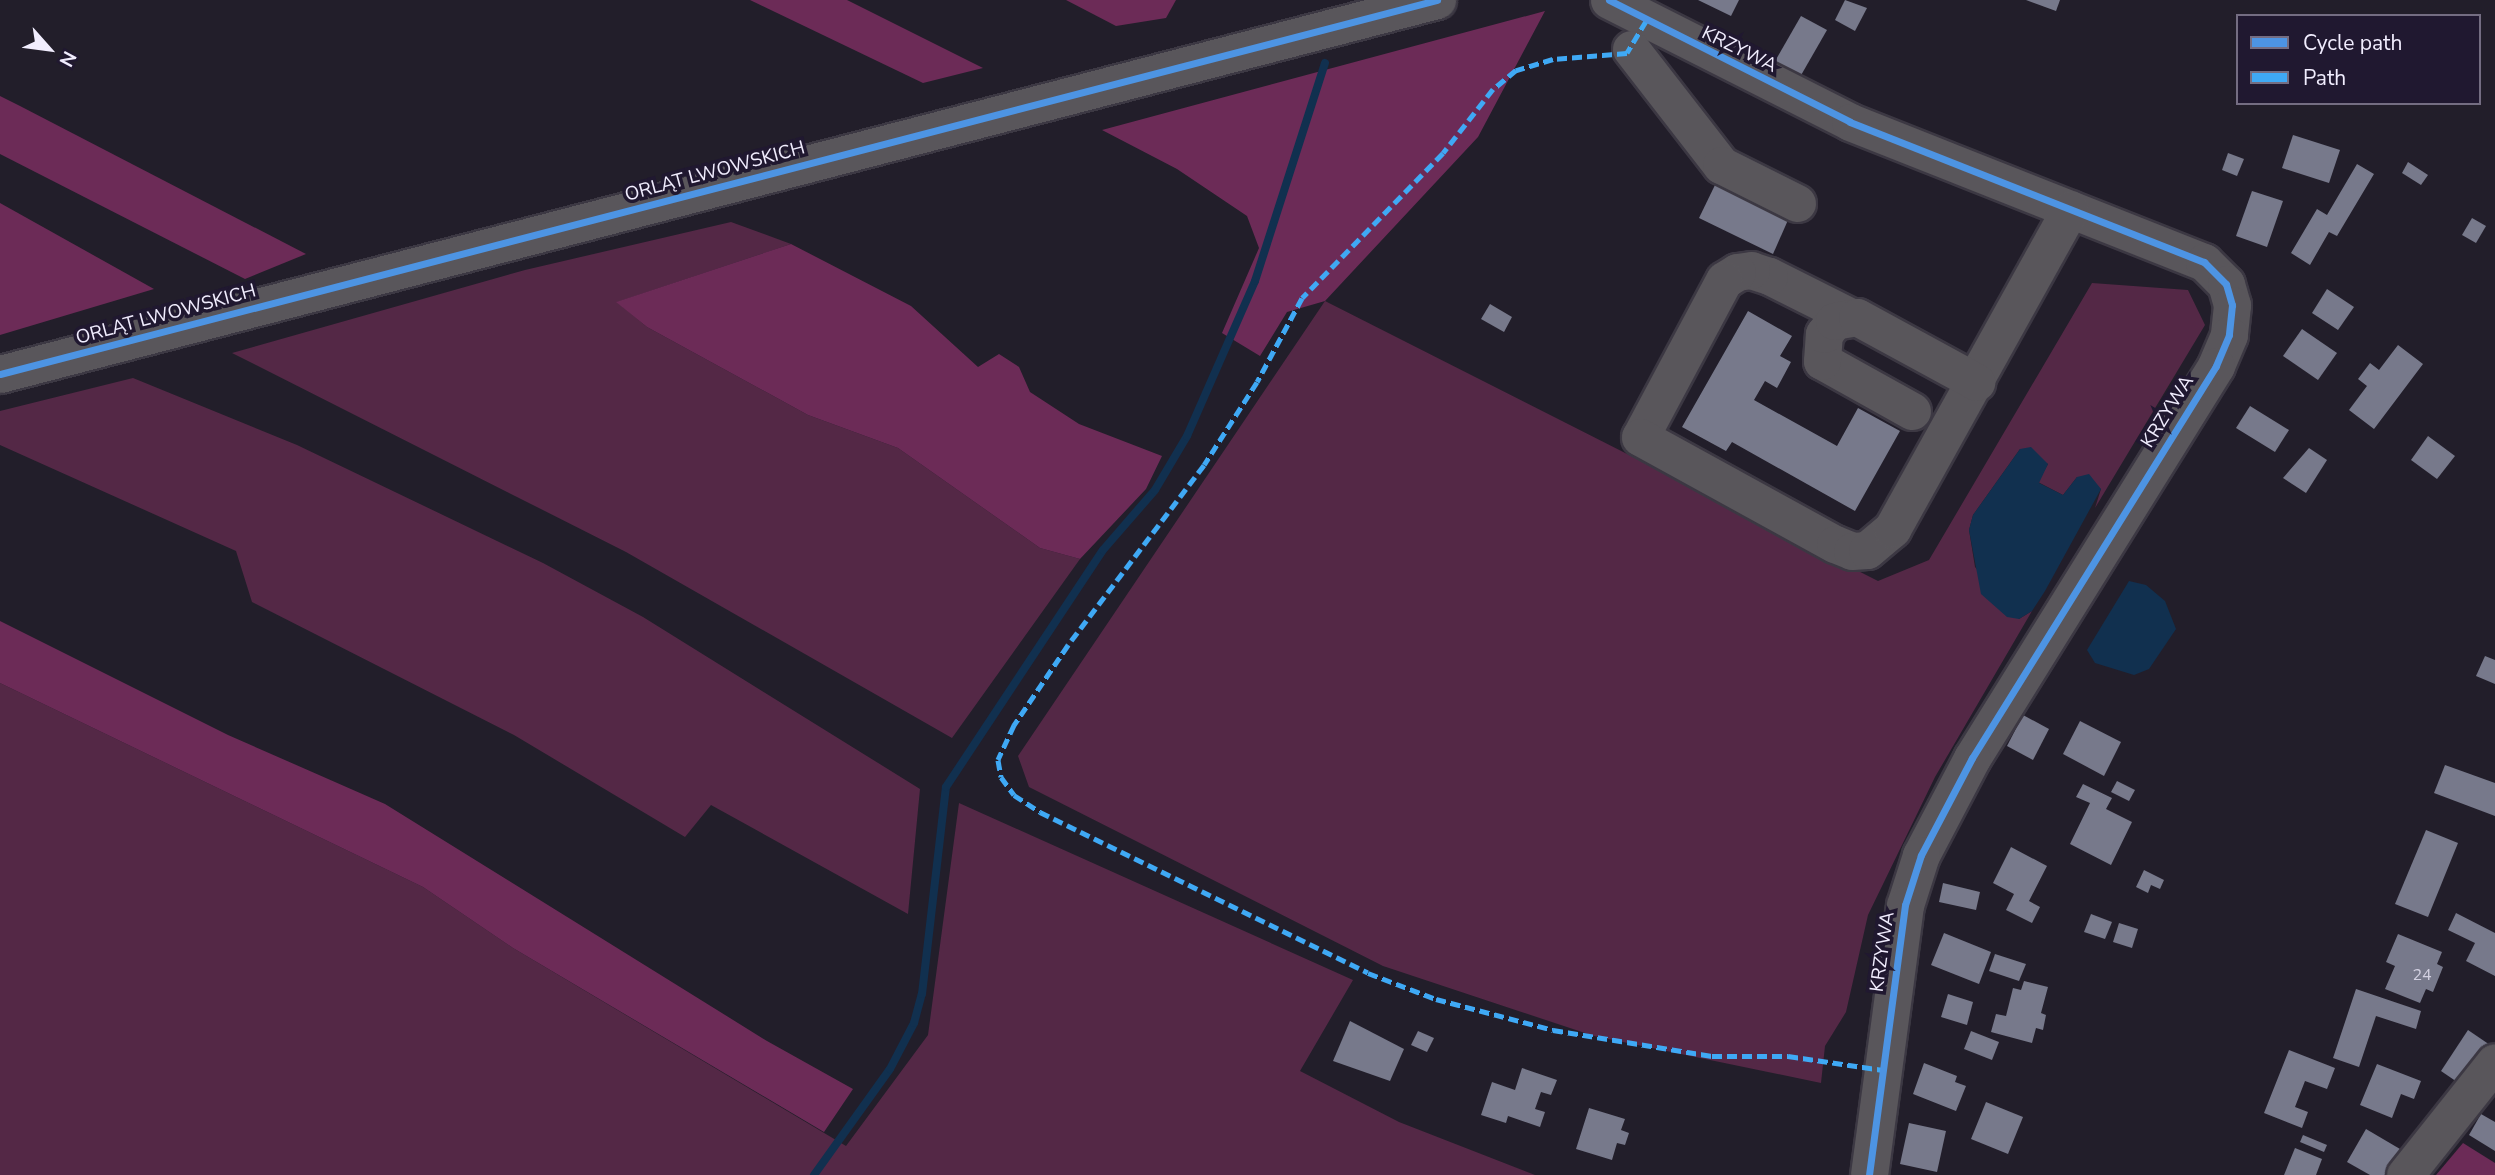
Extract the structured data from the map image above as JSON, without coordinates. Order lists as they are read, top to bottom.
{
  "streets": {
    "street": ["KRZYWA", "ORLĄT LWOWSKICH"]
  },
  "house_numbers": ["24"],
  "legend": ["Cycle path", "Path"],
  "north": "bottom right"
}
